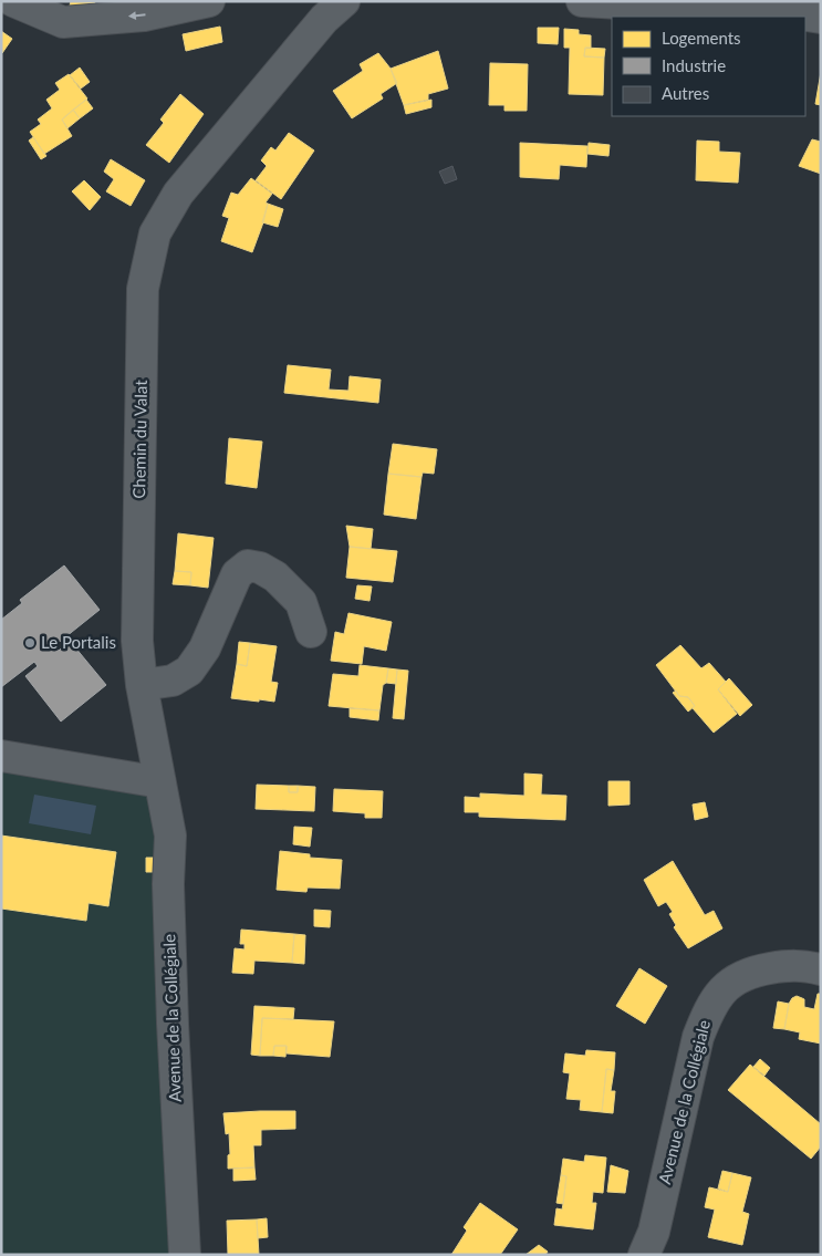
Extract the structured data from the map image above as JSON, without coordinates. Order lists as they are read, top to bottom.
{
  "streets": {
    "street": ["Chemin du Valat", "Avenue de la Collégiale"]
  },
  "crossings": [
    ["Chemin du Valat", "Avenue de la Collégiale"]
  ],
  "places": ["Le Portalis"],
  "legend": ["Logements", "Industrie", "Autres"]
}
